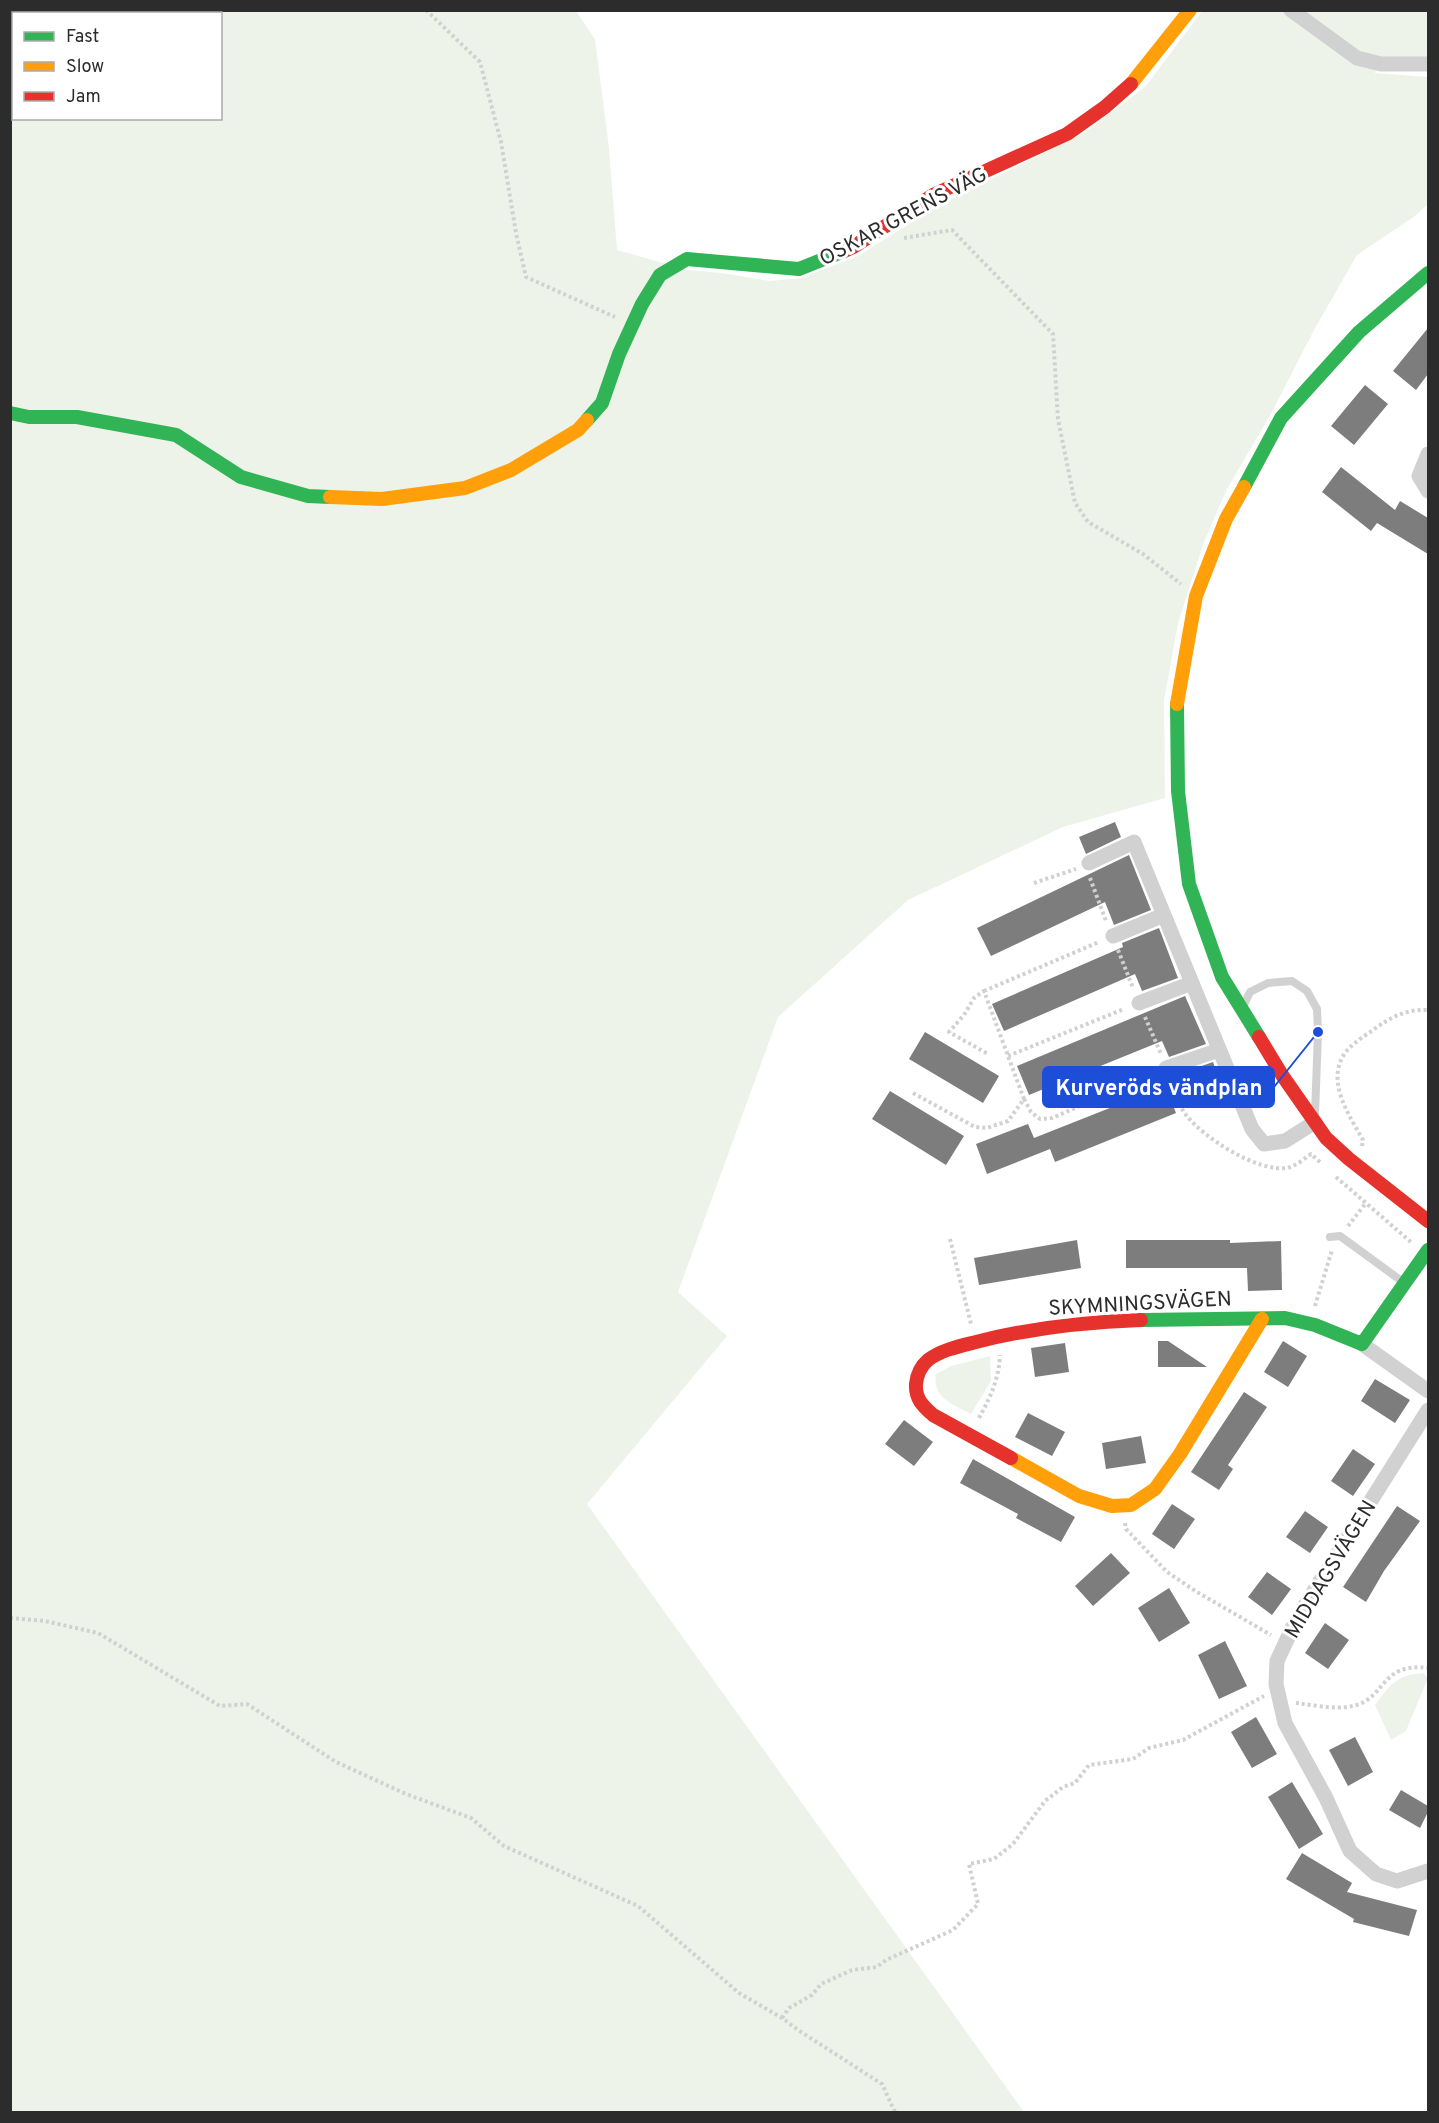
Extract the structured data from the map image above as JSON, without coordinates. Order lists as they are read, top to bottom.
{
  "streets": {
    "street": ["OSKAR GRENS VÄG", "SKYMNINGSVÄGEN", "MIDDAGSVÄGEN"]
  },
  "places": ["Kurveröds vändplan"],
  "legend": ["Fast", "Slow", "Jam"]
}
